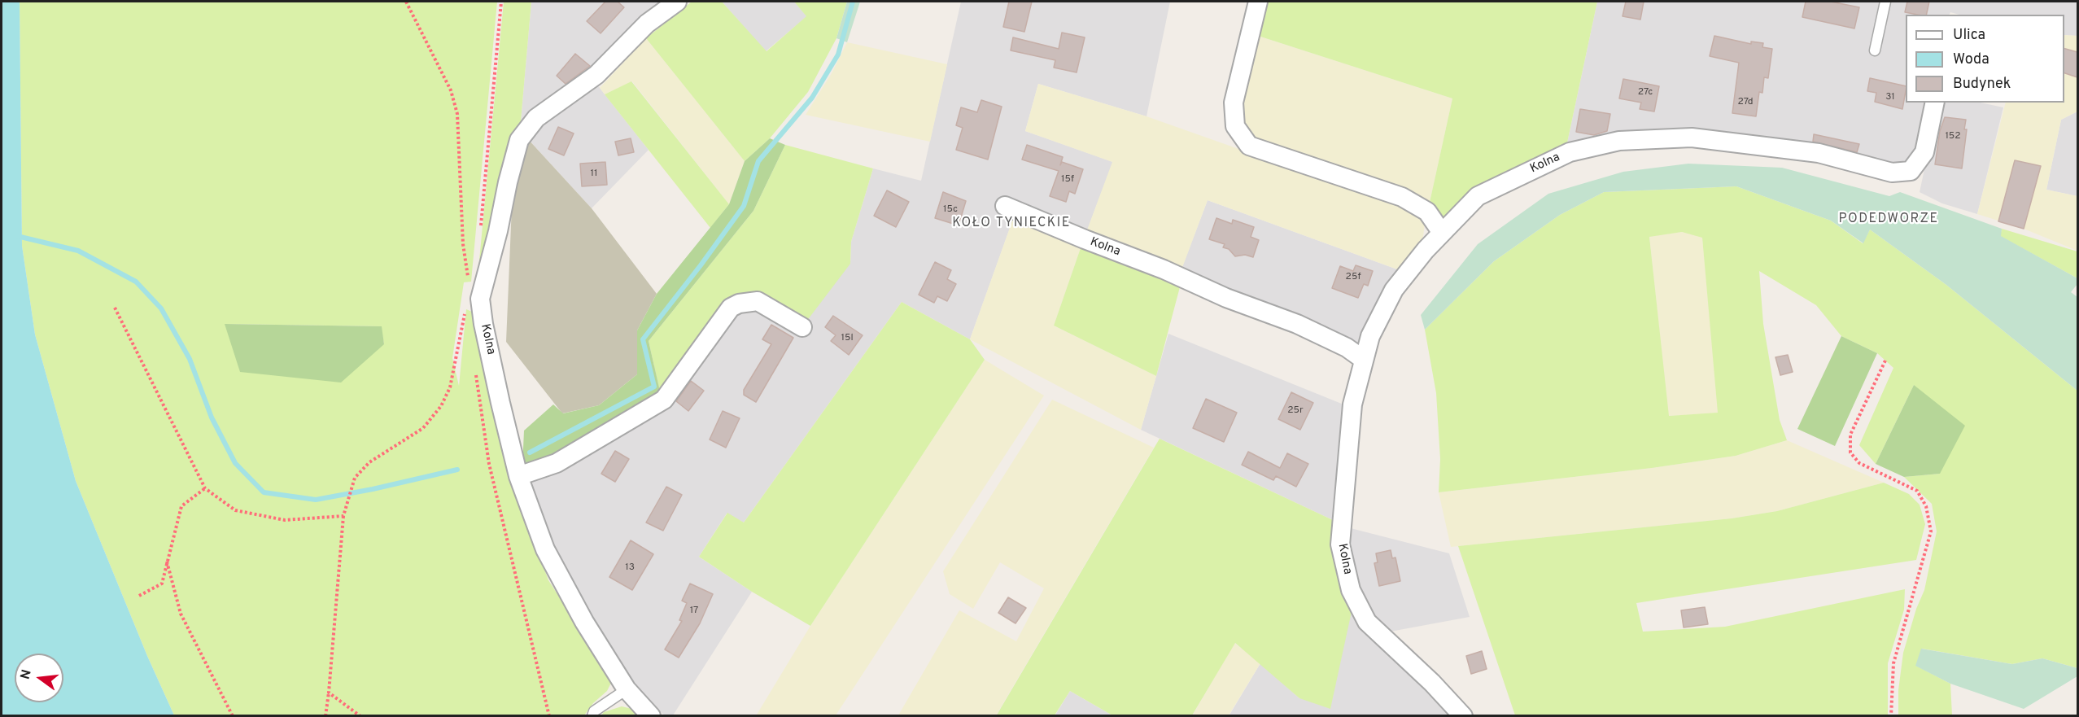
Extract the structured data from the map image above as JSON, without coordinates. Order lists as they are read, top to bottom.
{
  "streets": {
    "street": ["Kolna"]
  },
  "districts": ["PODEDWORZE", "KOŁO TYNIECKIE"],
  "house_numbers": [
    "27c",
    "31",
    "27d",
    "152",
    "11",
    "15f",
    "15c",
    "25f",
    "15l",
    "25r",
    "13",
    "17"
  ],
  "legend": ["Ulica", "Woda", "Budynek"],
  "north": "left"
}
